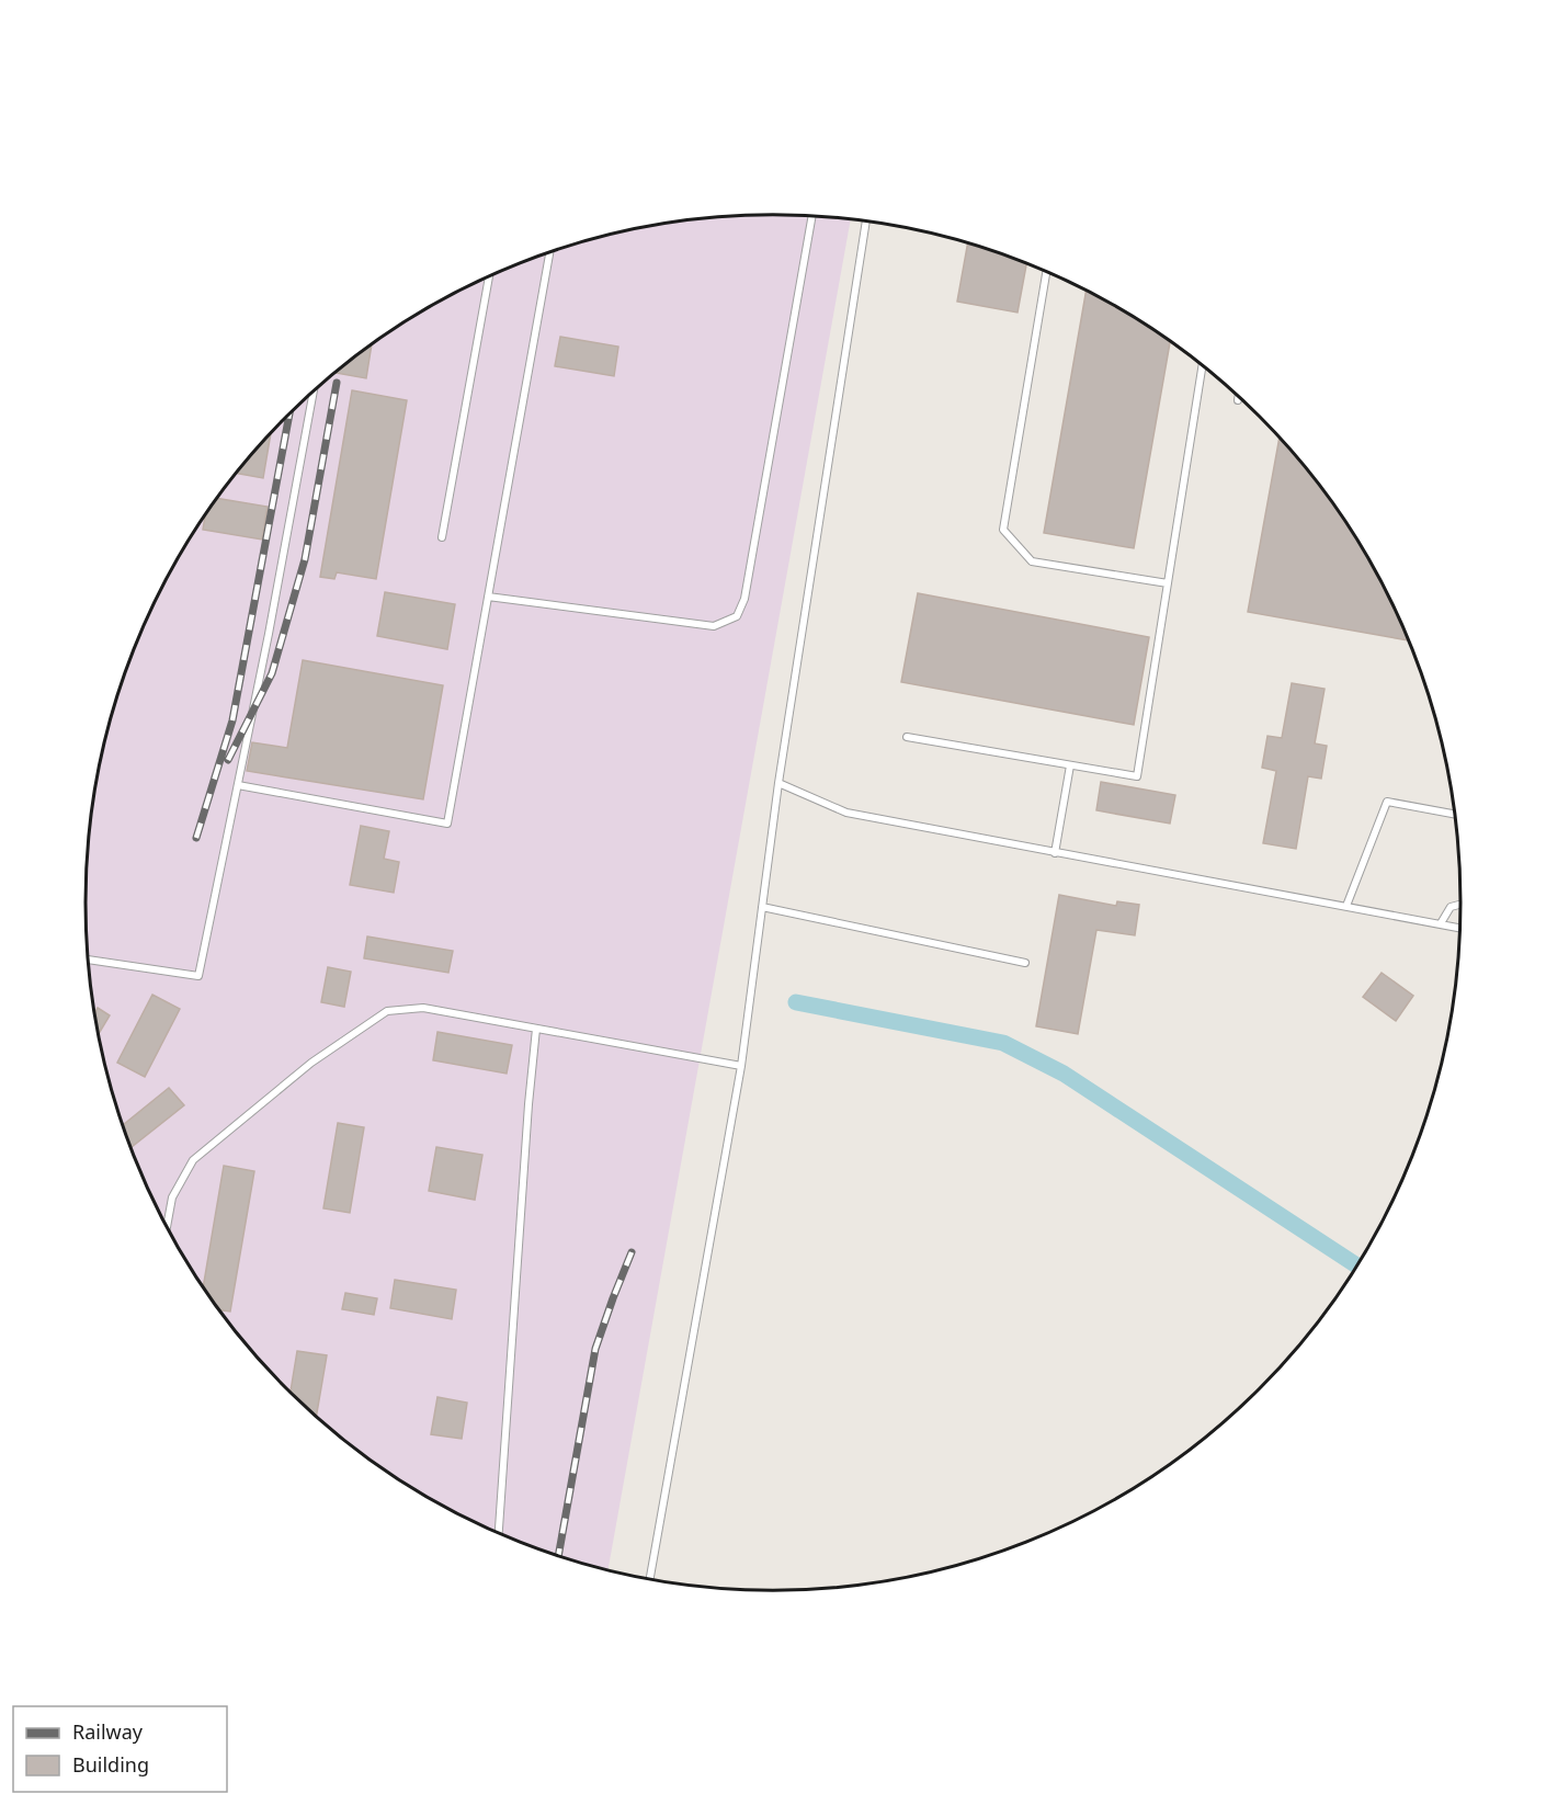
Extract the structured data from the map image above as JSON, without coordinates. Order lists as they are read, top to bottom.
{
  "legend": ["Railway", "Building"]
}
